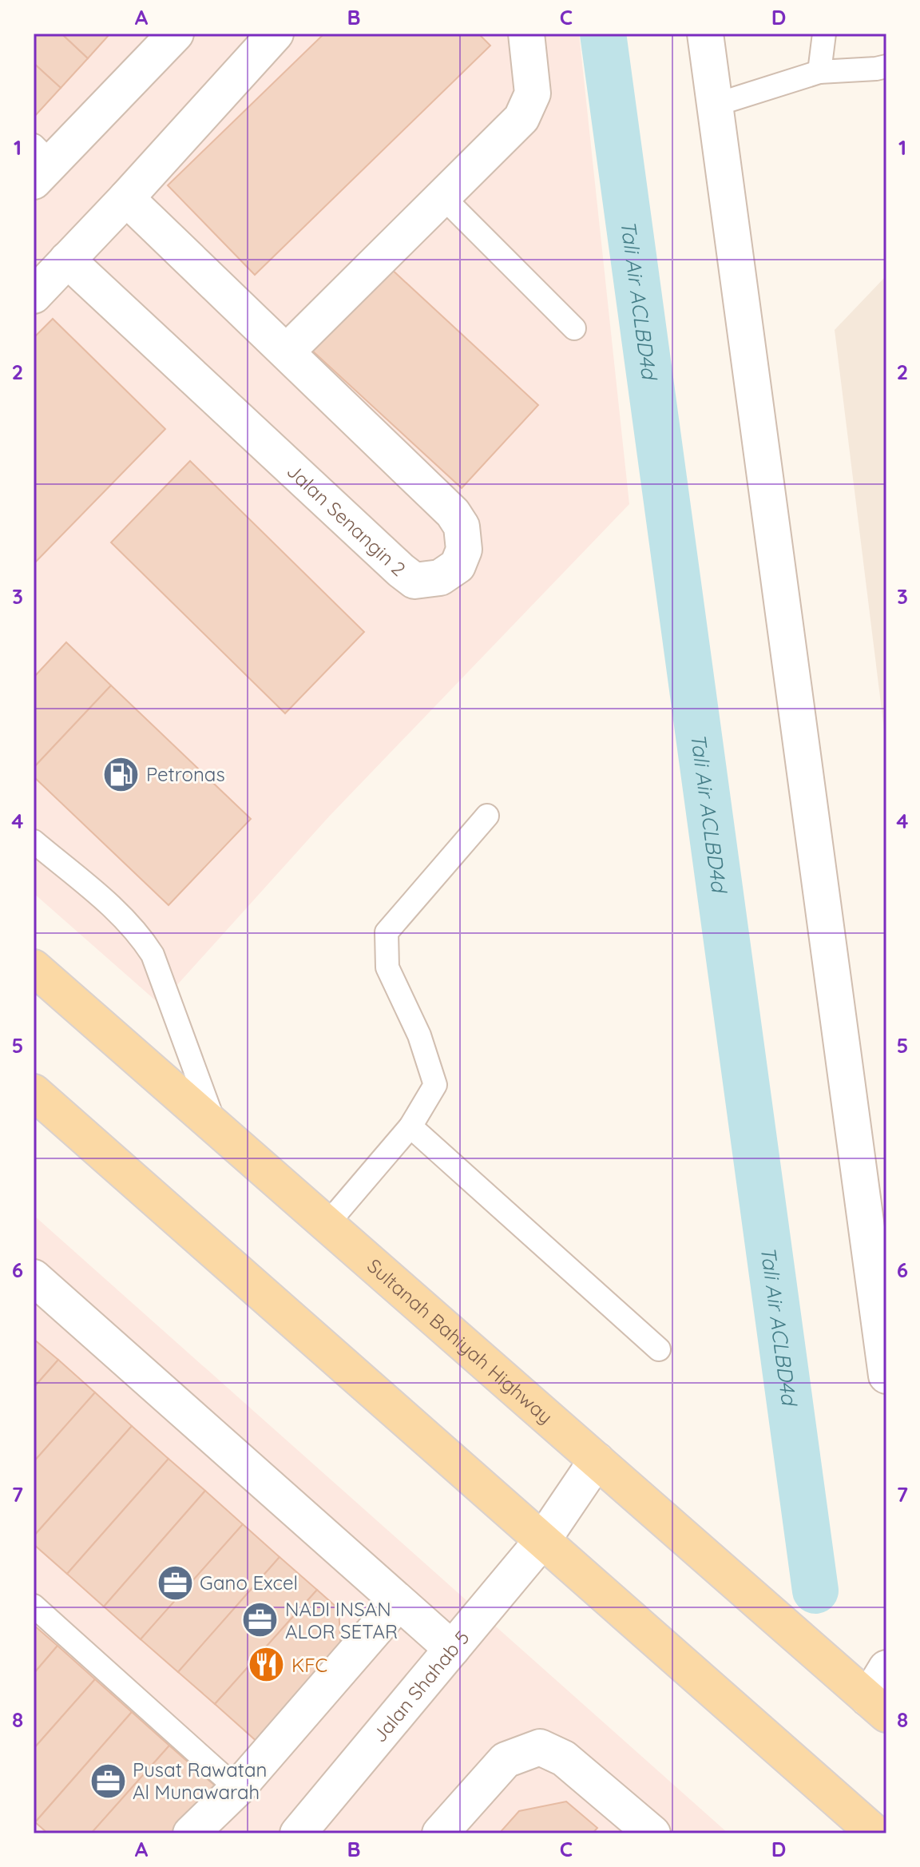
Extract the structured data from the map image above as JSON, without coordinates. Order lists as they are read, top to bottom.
{
  "streets": {
    "main road": ["Sultanah Bahiyah Highway"],
    "street": ["Jalan Senangin 2", "Jalan Shahab 5"]
  },
  "crossings": [
    ["Sultanah Bahiyah Highway", "Jalan Shahab 5"]
  ],
  "water": ["Tali Air ACLBD4d"],
  "places": {
    "fuel station": ["Petronas"],
    "office": ["Gano Excel", "NADI INSAN ALOR SETAR", "Pusat Rawatan Al Munawarah"],
    "restaurant": ["KFC"]
  },
  "grid": {
    "columns": [
      "A",
      "B",
      "C",
      "D"
    ],
    "rows": [
      "1",
      "2",
      "3",
      "4",
      "5",
      "6",
      "7",
      "8"
    ]
  }
}
